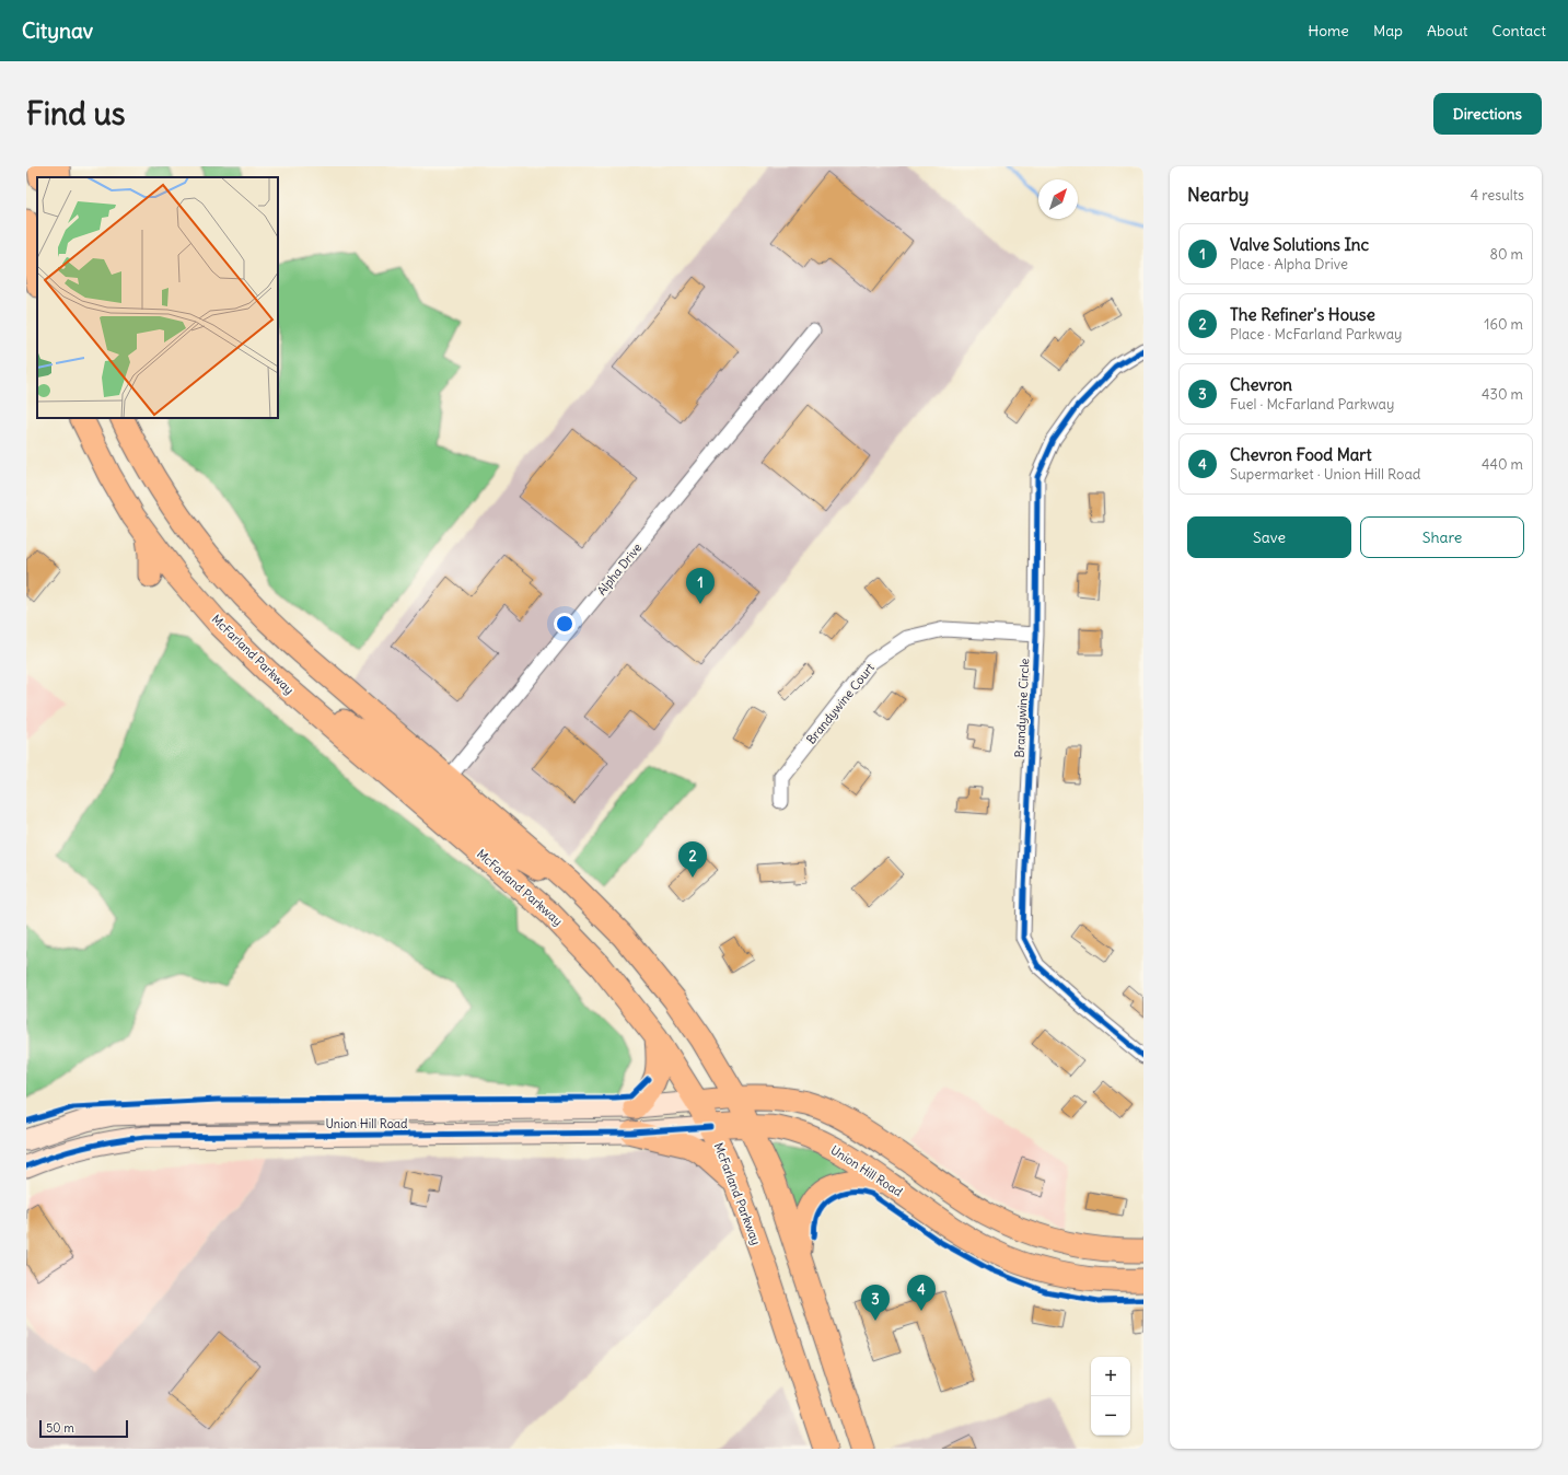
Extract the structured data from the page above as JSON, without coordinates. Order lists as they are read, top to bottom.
{
  "streets": {
    "main road": ["McFarland Parkway", "Union Hill Road"],
    "street": ["Alpha Drive", "Brandywine Court", "Brandywine Circle"]
  },
  "crossings": [
    ["Alpha Drive", "McFarland Parkway"],
    ["McFarland Parkway", "Union Hill Road"],
    ["Brandywine Court", "Brandywine Circle"]
  ],
  "scale_bar": "50 m",
  "north": "top right",
  "page": {
    "header": "Citynav",
    "nav": [
      "Home",
      "Map",
      "About",
      "Contact"
    ],
    "buttons": [
      "Directions",
      ["Save", "Share"]
    ],
    "title": "Find us",
    "heading": ["Nearby", "4 results"],
    "list": [
      {
        "mark": "1",
        "name": "Valve Solutions Inc",
        "note": "Place · Alpha Drive",
        "value": "80 m"
      },
      {
        "mark": "2",
        "name": "The Refiner's House",
        "note": "Place · McFarland Parkway",
        "value": "160 m"
      },
      {
        "mark": "3",
        "name": "Chevron",
        "note": "Fuel · McFarland Parkway",
        "value": "430 m"
      },
      {
        "mark": "4",
        "name": "Chevron Food Mart",
        "note": "Supermarket · Union Hill Road",
        "value": "440 m"
      }
    ],
    "pins": [
      "1",
      "2",
      "4",
      "3"
    ],
    "map_buttons": ["+", "−"],
    "scale": "50 m"
  }
}
